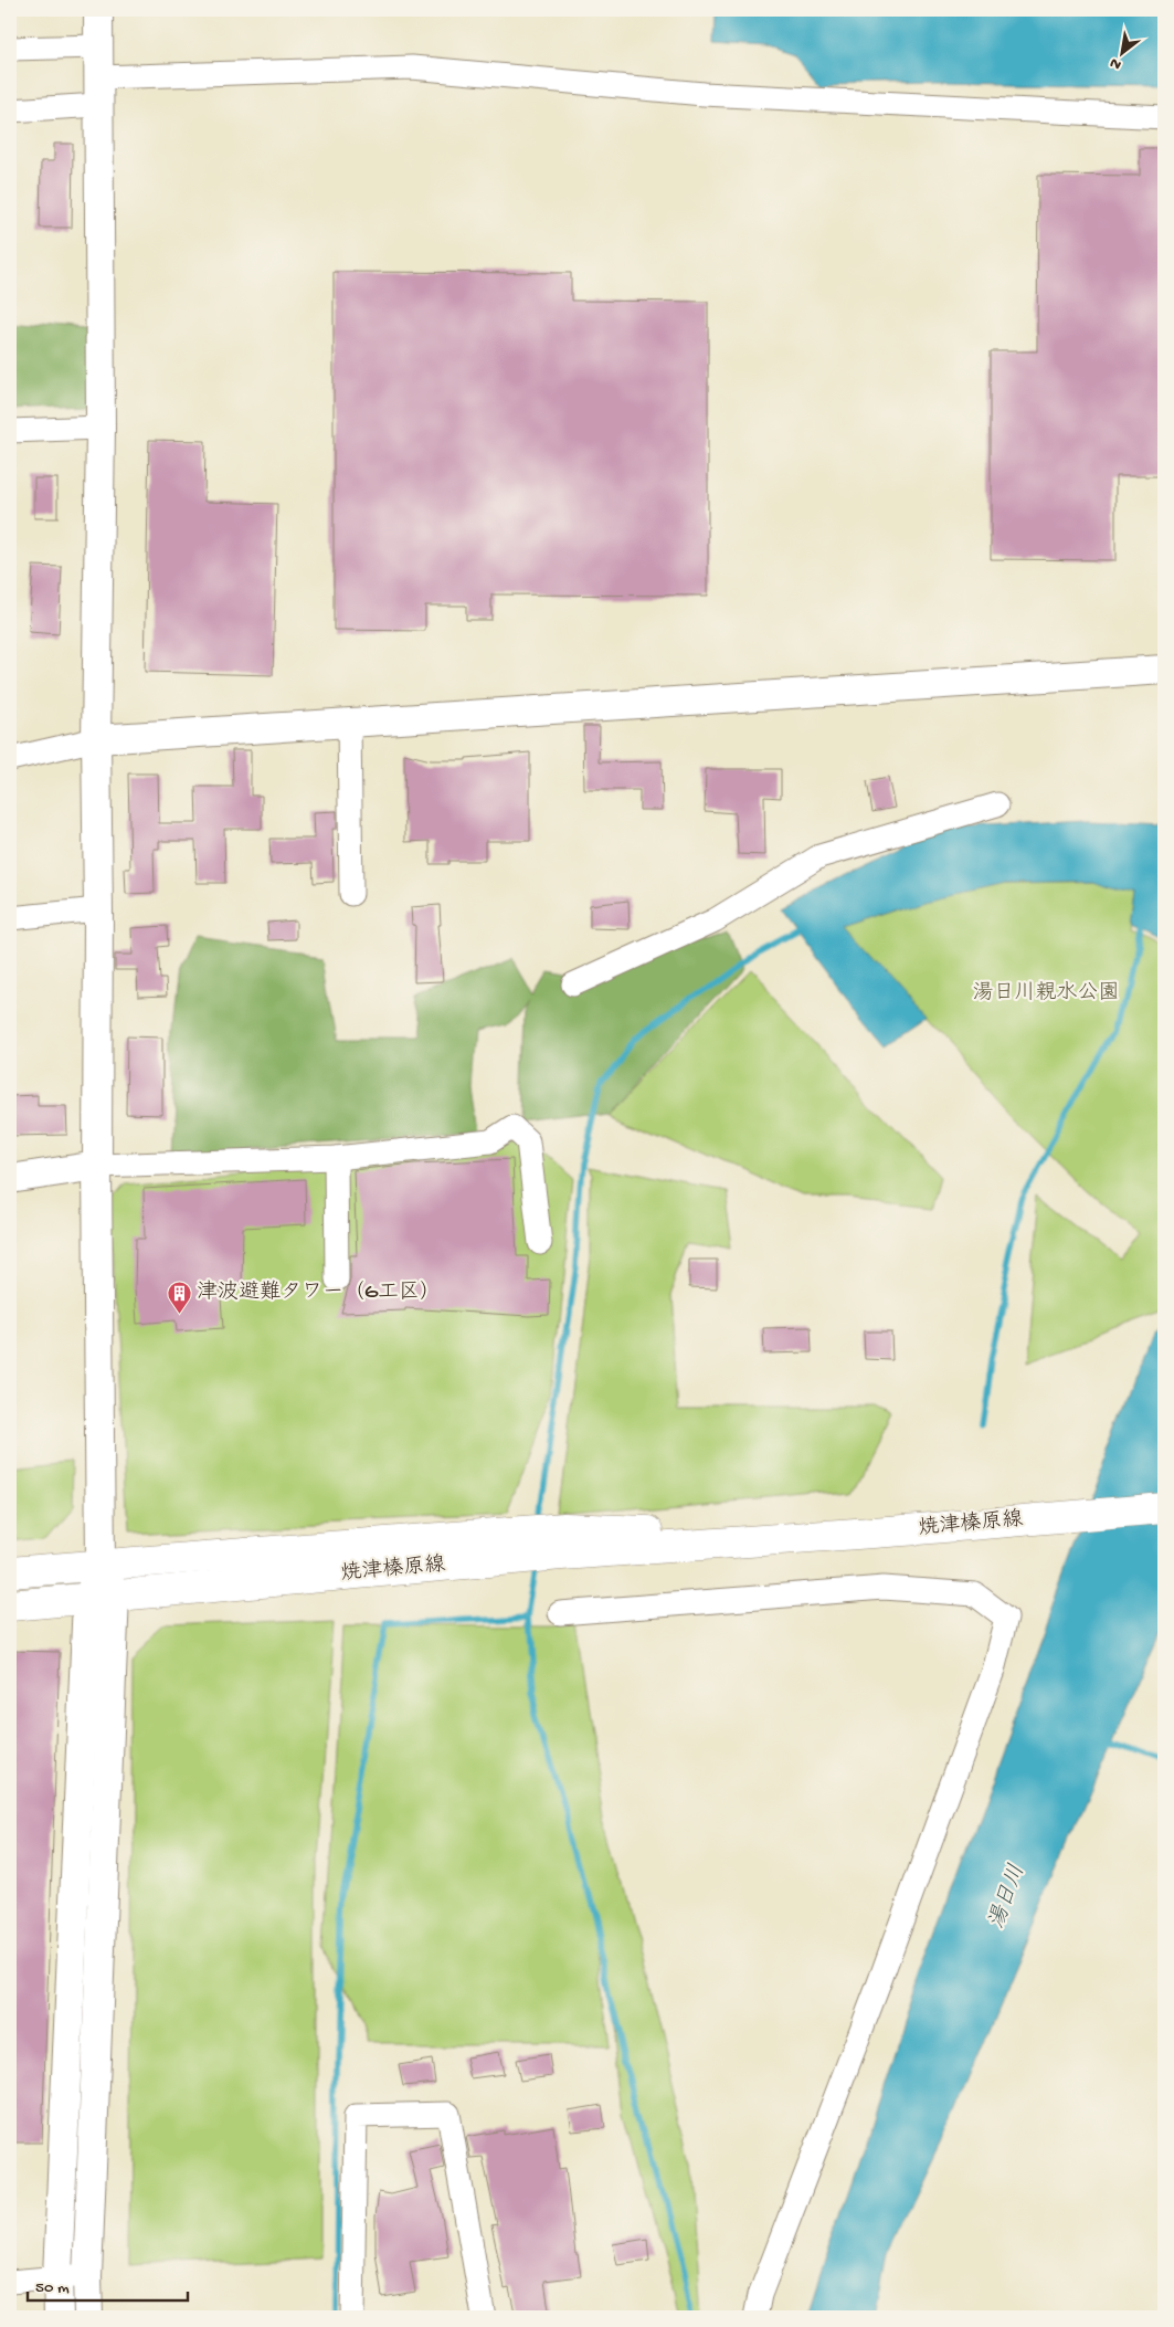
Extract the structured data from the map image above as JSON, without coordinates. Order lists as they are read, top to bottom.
{
  "streets": {
    "main road": ["焼津榛原線"]
  },
  "water": ["湯日川"],
  "parks": ["湯日川親水公園"],
  "places": {
    "building": ["津波避難タワー（G工区）"]
  },
  "scale_bar": "50 m",
  "north": "bottom left"
}
